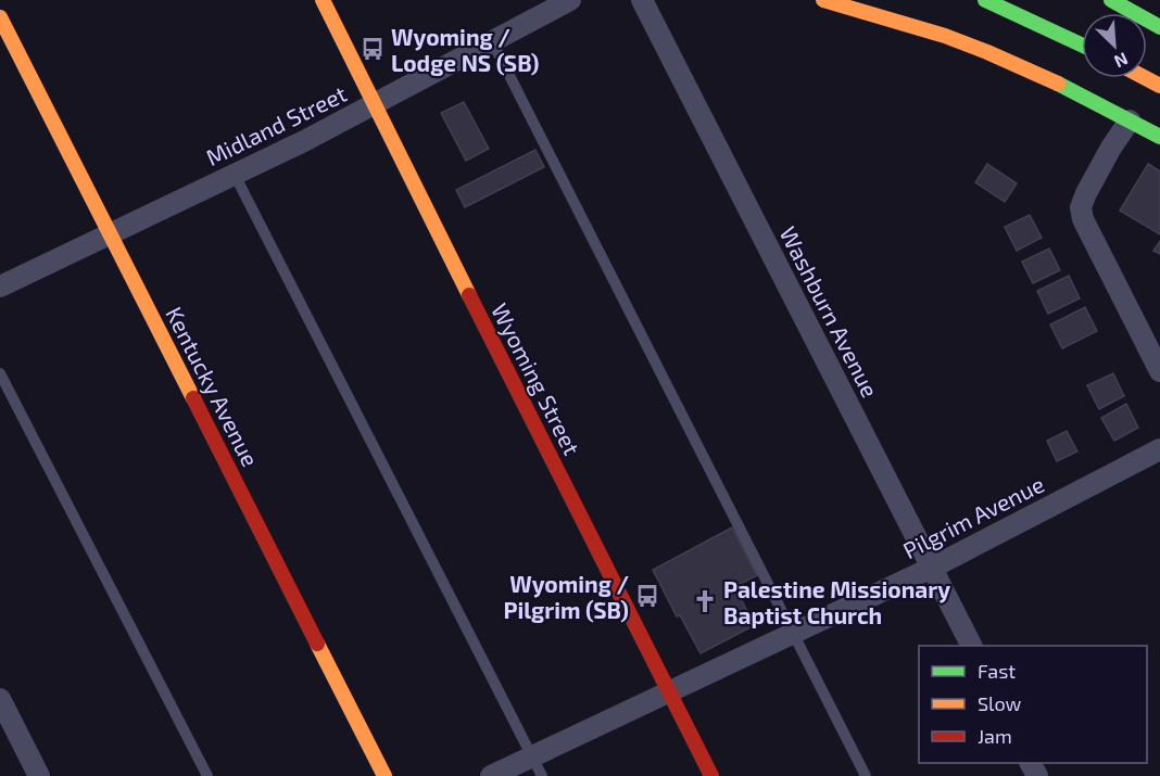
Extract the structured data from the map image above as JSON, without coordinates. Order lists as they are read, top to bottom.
{
  "streets": {
    "main road": ["Wyoming Street", "Kentucky Avenue"],
    "street": ["Midland Street", "Washburn Avenue", "Pilgrim Avenue"]
  },
  "crossings": [
    ["Midland Street", "Wyoming Street"],
    ["Midland Street", "Kentucky Avenue"],
    ["Washburn Avenue", "Pilgrim Avenue"],
    ["Wyoming Street", "Pilgrim Avenue"]
  ],
  "places": {
    "bus stop": ["Wyoming / Lodge NS (SB)", "Wyoming / Pilgrim (SB)"],
    "church": ["Palestine Missionary Baptist Church"]
  },
  "legend": ["Fast", "Slow", "Jam"],
  "north": "bottom right"
}
